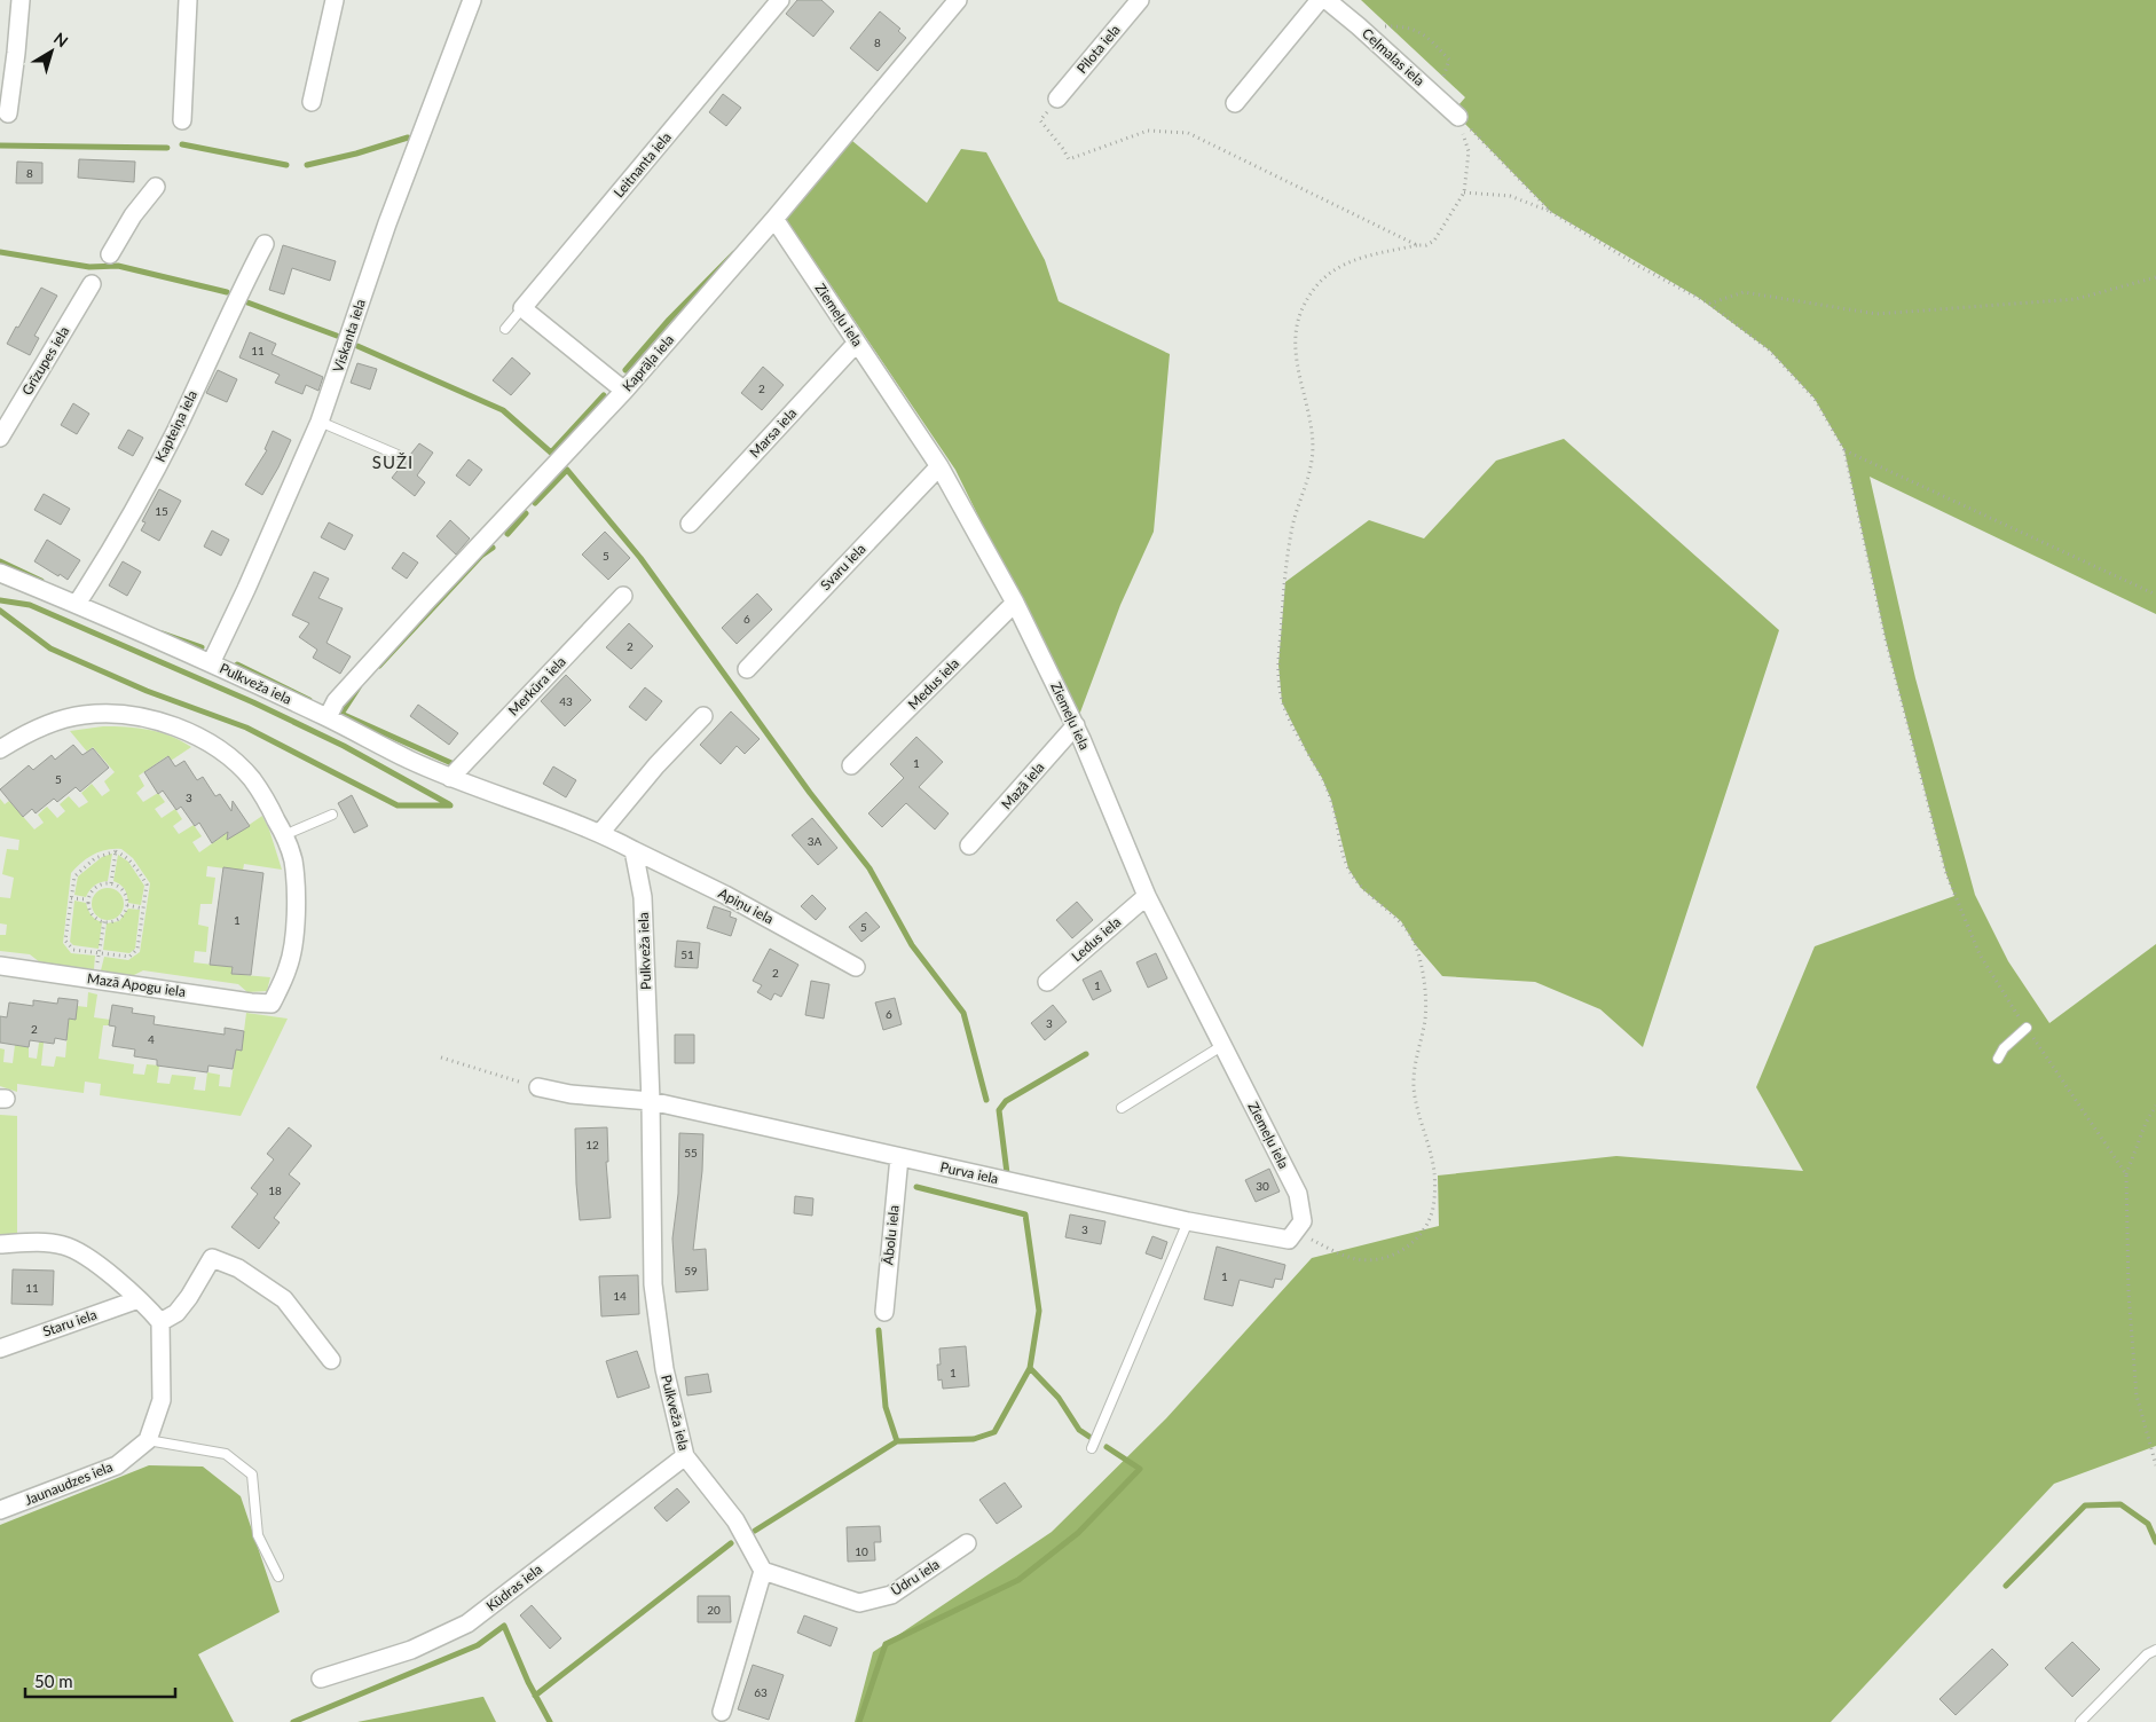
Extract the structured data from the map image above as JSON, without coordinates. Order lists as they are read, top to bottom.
{
  "streets": {
    "street": [
      "Pilota iela",
      "Ceļmalas iela",
      "Leitnanta iela",
      "Ziemeļu iela",
      "Viskanta iela",
      "Grīzupes iela",
      "Kaprāļa iela",
      "Kapteiņa iela",
      "Marsa iela",
      "Svaru iela",
      "Pulkveža iela",
      "Medus iela",
      "Merkūra iela",
      "Mazā iela",
      "Apiņu iela",
      "Ledus iela",
      "Mazā Apogu iela",
      "Purva iela",
      "Ābolu iela",
      "Staru iela",
      "Jaunaudzes iela",
      "Ūdru iela",
      "Kūdras iela"
    ]
  },
  "crossings": [
    ["Ziemeļu iela", "Kaprāļa iela"],
    ["Ziemeļu iela", "Marsa iela"],
    ["Ziemeļu iela", "Svaru iela"],
    ["Ziemeļu iela", "Medus iela"],
    ["Ziemeļu iela", "Mazā iela"],
    ["Ziemeļu iela", "Ledus iela"],
    ["Ziemeļu iela", "Purva iela"],
    ["Viskanta iela", "Pulkveža iela"],
    ["Kaprāļa iela", "Pulkveža iela"],
    ["Kapteiņa iela", "Pulkveža iela"],
    ["Pulkveža iela", "Merkūra iela"],
    ["Pulkveža iela", "Apiņu iela"],
    ["Pulkveža iela", "Purva iela"],
    ["Pulkveža iela", "Ūdru iela"],
    ["Pulkveža iela", "Kūdras iela"],
    ["Purva iela", "Ābolu iela"]
  ],
  "districts": ["SUŽI"],
  "house_numbers": [
    "8",
    "8",
    "11",
    "2",
    "15",
    "5",
    "6",
    "2",
    "43",
    "1",
    "5",
    "3",
    "3A",
    "1",
    "5",
    "51",
    "2",
    "1",
    "6",
    "3",
    "2",
    "4",
    "12",
    "55",
    "30",
    "18",
    "3",
    "59",
    "1",
    "11",
    "14",
    "1",
    "10",
    "20",
    "63"
  ],
  "scale_bar": "50 m",
  "north": "top right"
}
